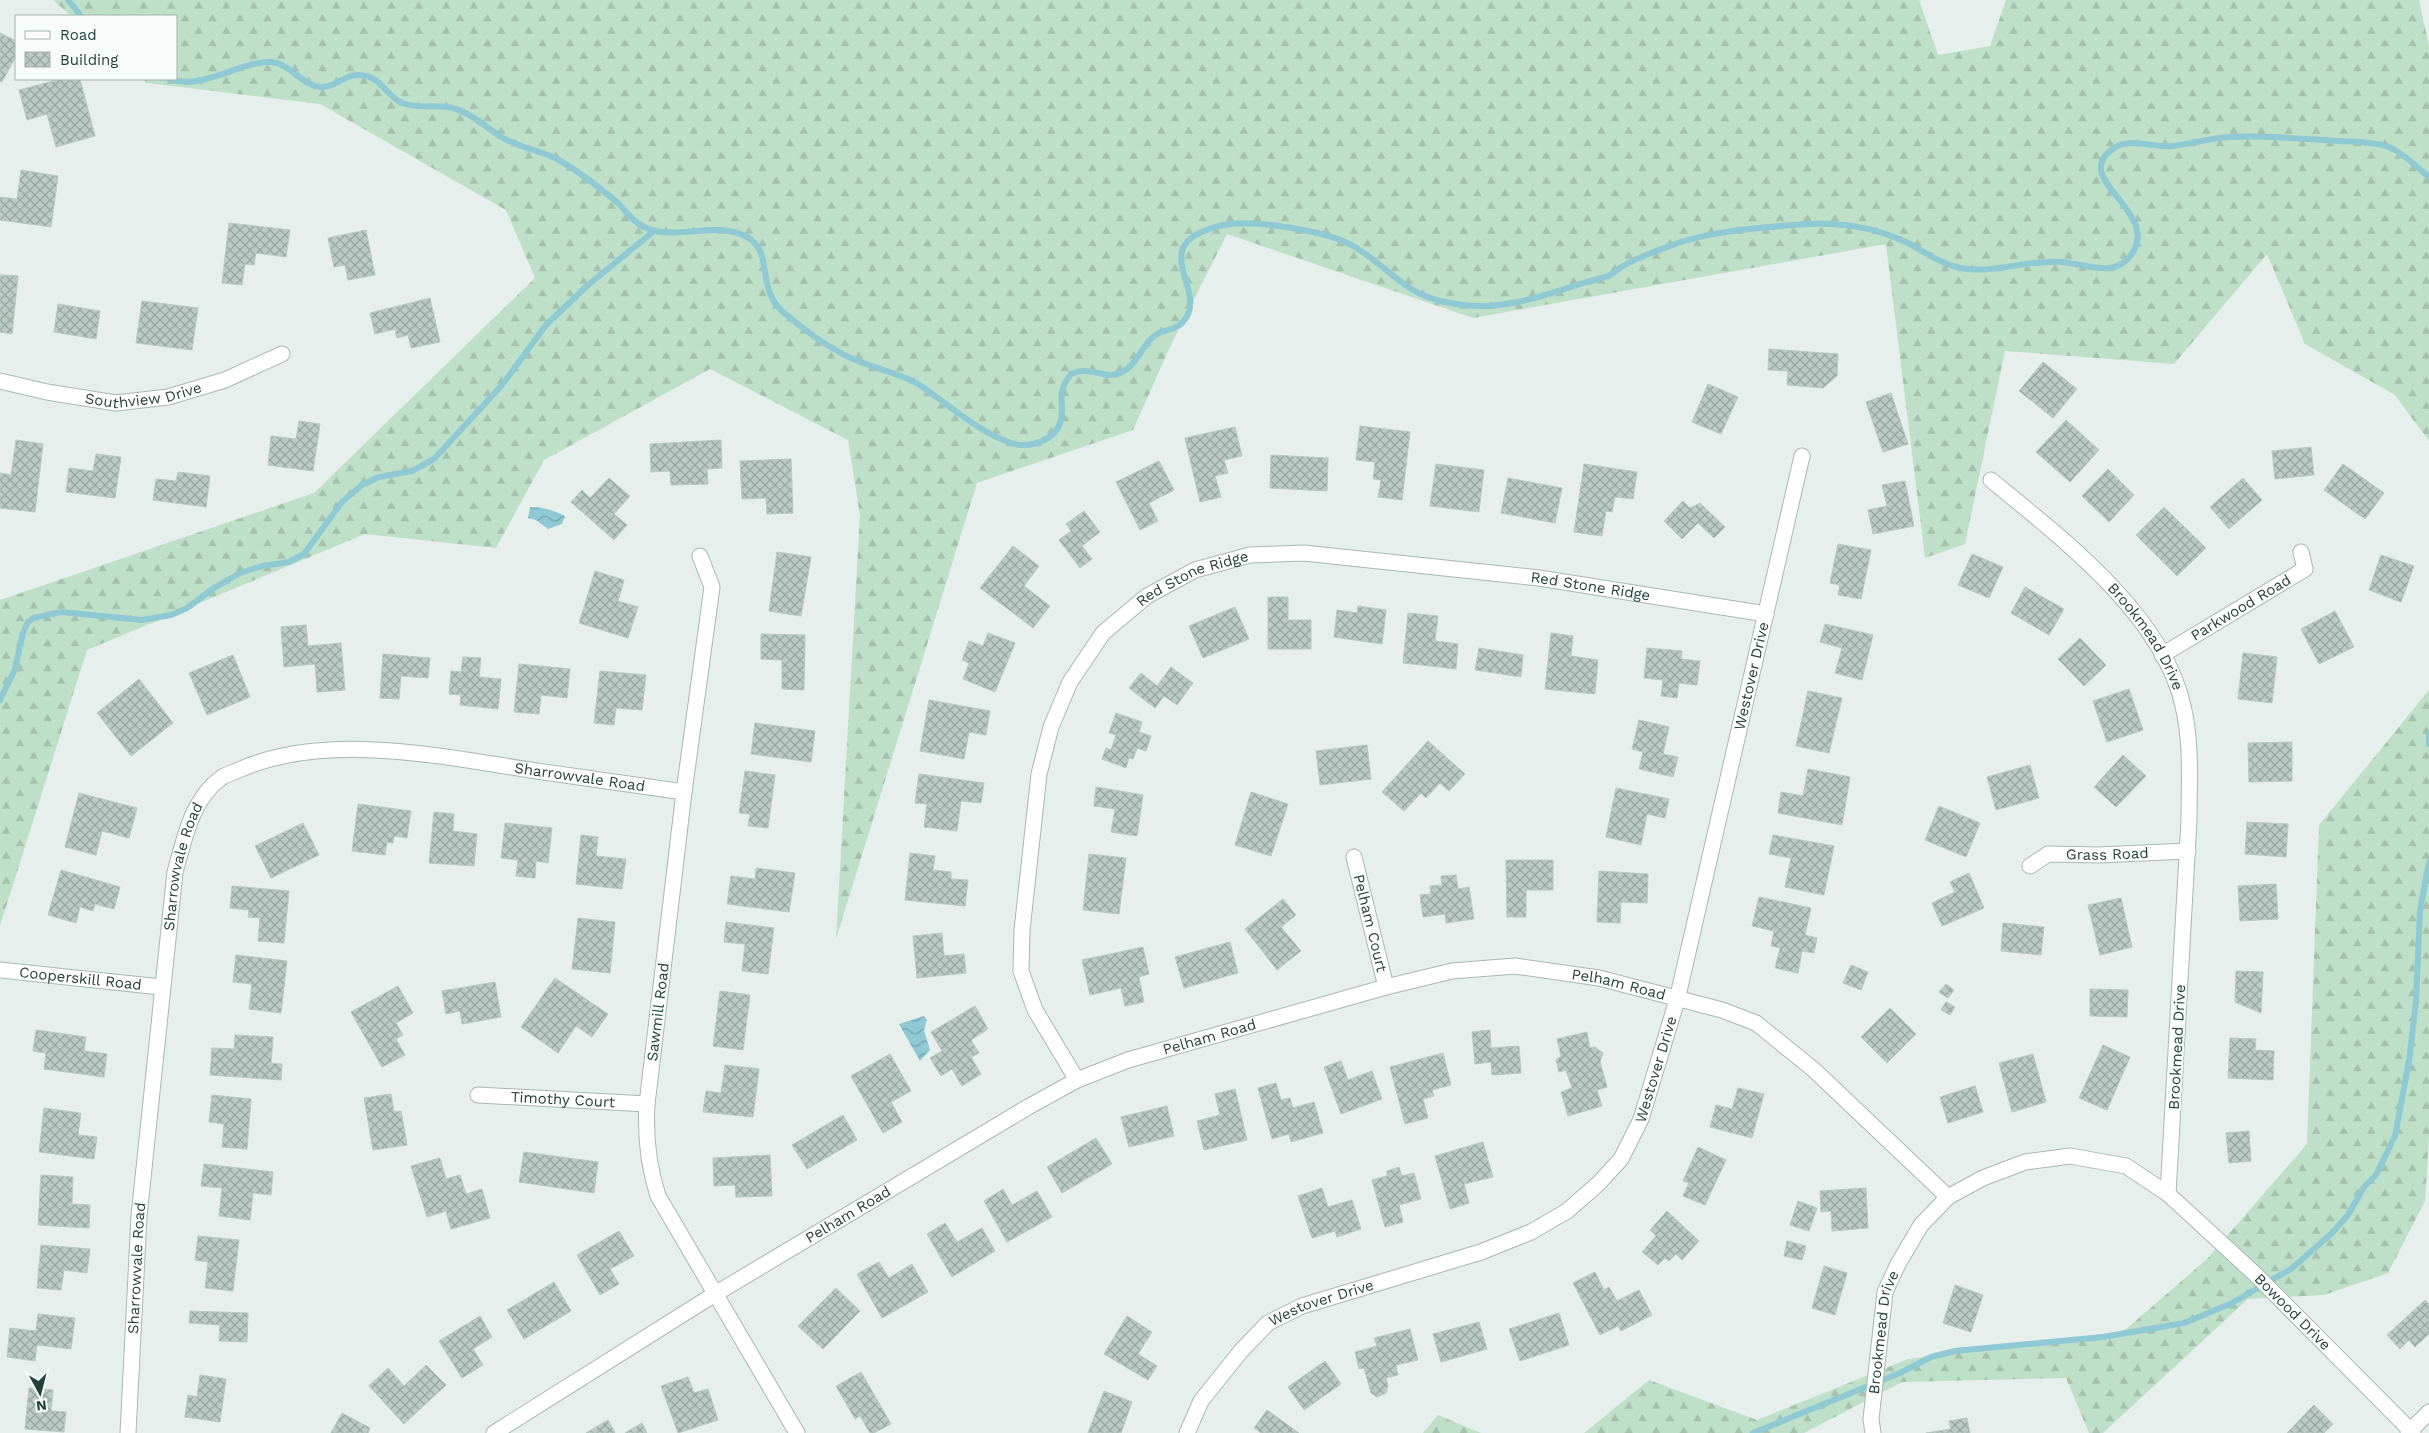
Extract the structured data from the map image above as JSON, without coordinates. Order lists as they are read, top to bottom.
{
  "streets": {
    "street": [
      "Southview Drive",
      "Red Stone Ridge",
      "Parkwood Road",
      "Brookmead Drive",
      "Westover Drive",
      "Sharrowvale Road",
      "Grass Road",
      "Pelham Court",
      "Cooperskill Road",
      "Pelham Road",
      "Sawmill Road",
      "Timothy Court",
      "Bowood Drive"
    ]
  },
  "crossings": [
    ["Red Stone Ridge", "Westover Drive"],
    ["Red Stone Ridge", "Pelham Road"],
    ["Parkwood Road", "Brookmead Drive"],
    ["Brookmead Drive", "Grass Road"],
    ["Brookmead Drive", "Pelham Road"],
    ["Brookmead Drive", "Bowood Drive"],
    ["Westover Drive", "Pelham Road"],
    ["Sharrowvale Road", "Cooperskill Road"],
    ["Sharrowvale Road", "Sawmill Road"],
    ["Pelham Court", "Pelham Road"],
    ["Pelham Road", "Sawmill Road"],
    ["Sawmill Road", "Timothy Court"]
  ],
  "legend": ["Road", "Building"],
  "north": "bottom"
}
